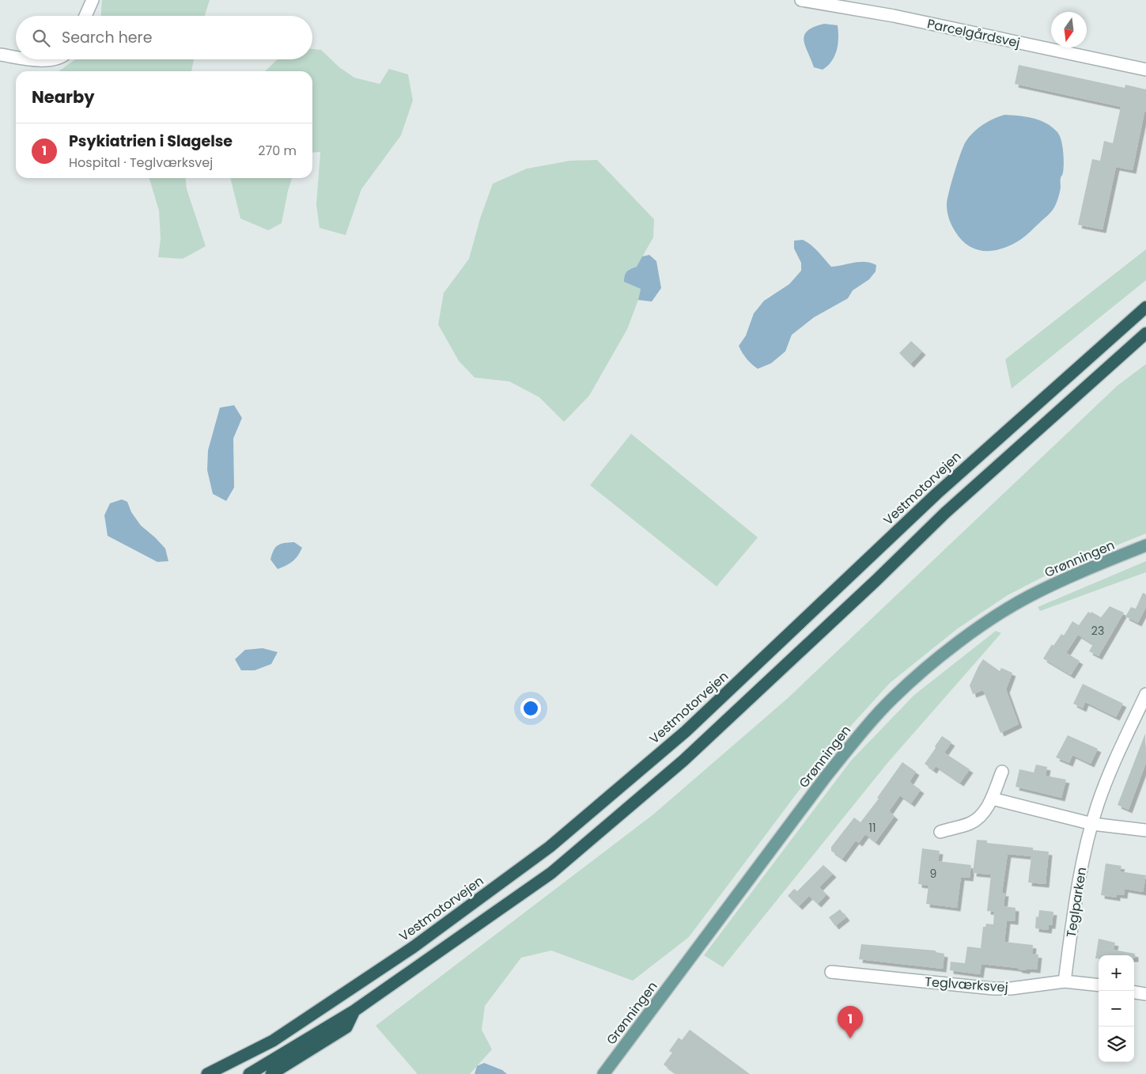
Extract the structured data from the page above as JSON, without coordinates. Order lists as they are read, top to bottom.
{
  "streets": {
    "highway": ["Vestmotorvejen"],
    "main road": ["Grønningen"],
    "street": ["Parcelgårdsvej", "Teglparken", "Teglværksvej"]
  },
  "crossings": [
    ["Teglparken", "Teglværksvej"]
  ],
  "house_numbers": ["23", "11", "9"],
  "north": "bottom",
  "page": {
    "search": "Search here",
    "heading": "Nearby",
    "list": [
      {
        "mark": "1",
        "name": "Psykiatrien i Slagelse",
        "note": "Hospital · Teglværksvej",
        "value": "270 m"
      }
    ],
    "map_buttons": ["+", "−"],
    "pins": "1"
  }
}
